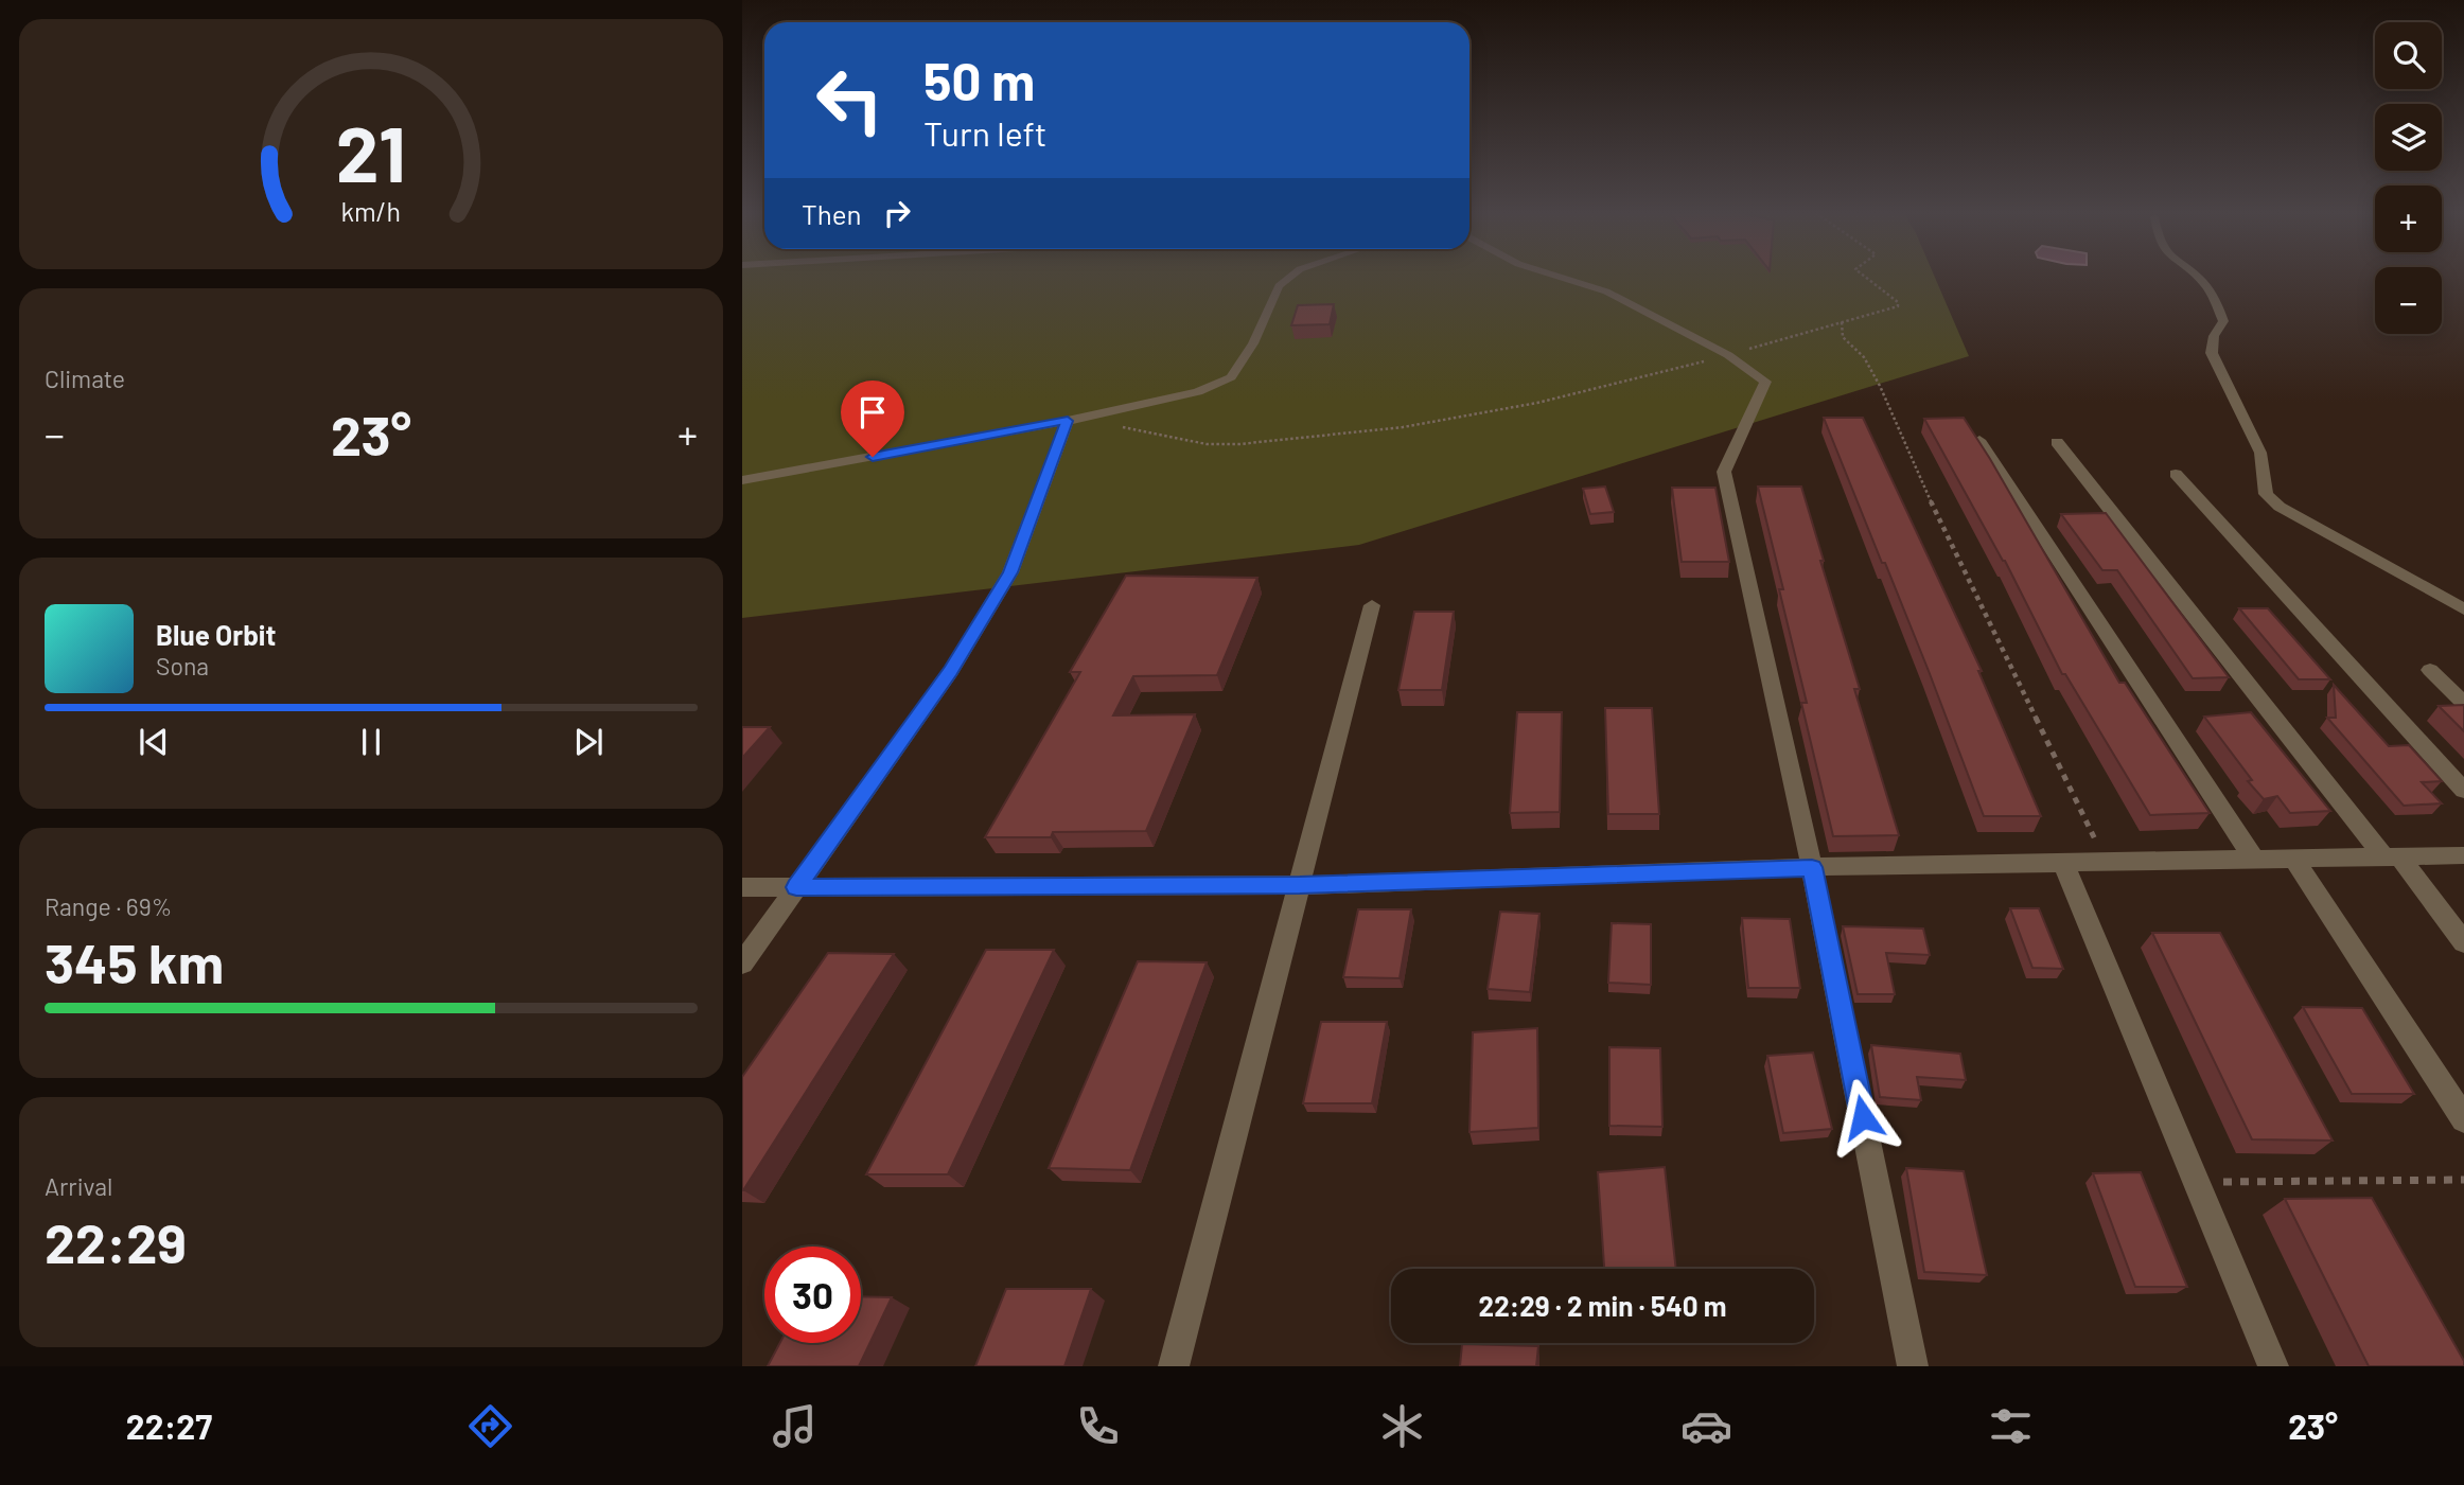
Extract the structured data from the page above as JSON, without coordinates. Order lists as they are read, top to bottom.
{
  "page": {
    "map_buttons": ["+", "−"],
    "turn": ["50 m", "Turn left"],
    "then": "Then",
    "tile": [
      "Climate",
      ["Range · 69%", "345 km"],
      ["Arrival", "22:29"]
    ],
    "heat": ["−", "23°", "+"],
    "song": ["Blue Orbit", "Sona"],
    "limit": "30",
    "trip": "22:29 · 2 min · 540 m",
    "tabs": ["22:27", "23°"],
    "gauge": ["21", "km/h"]
  }
}
